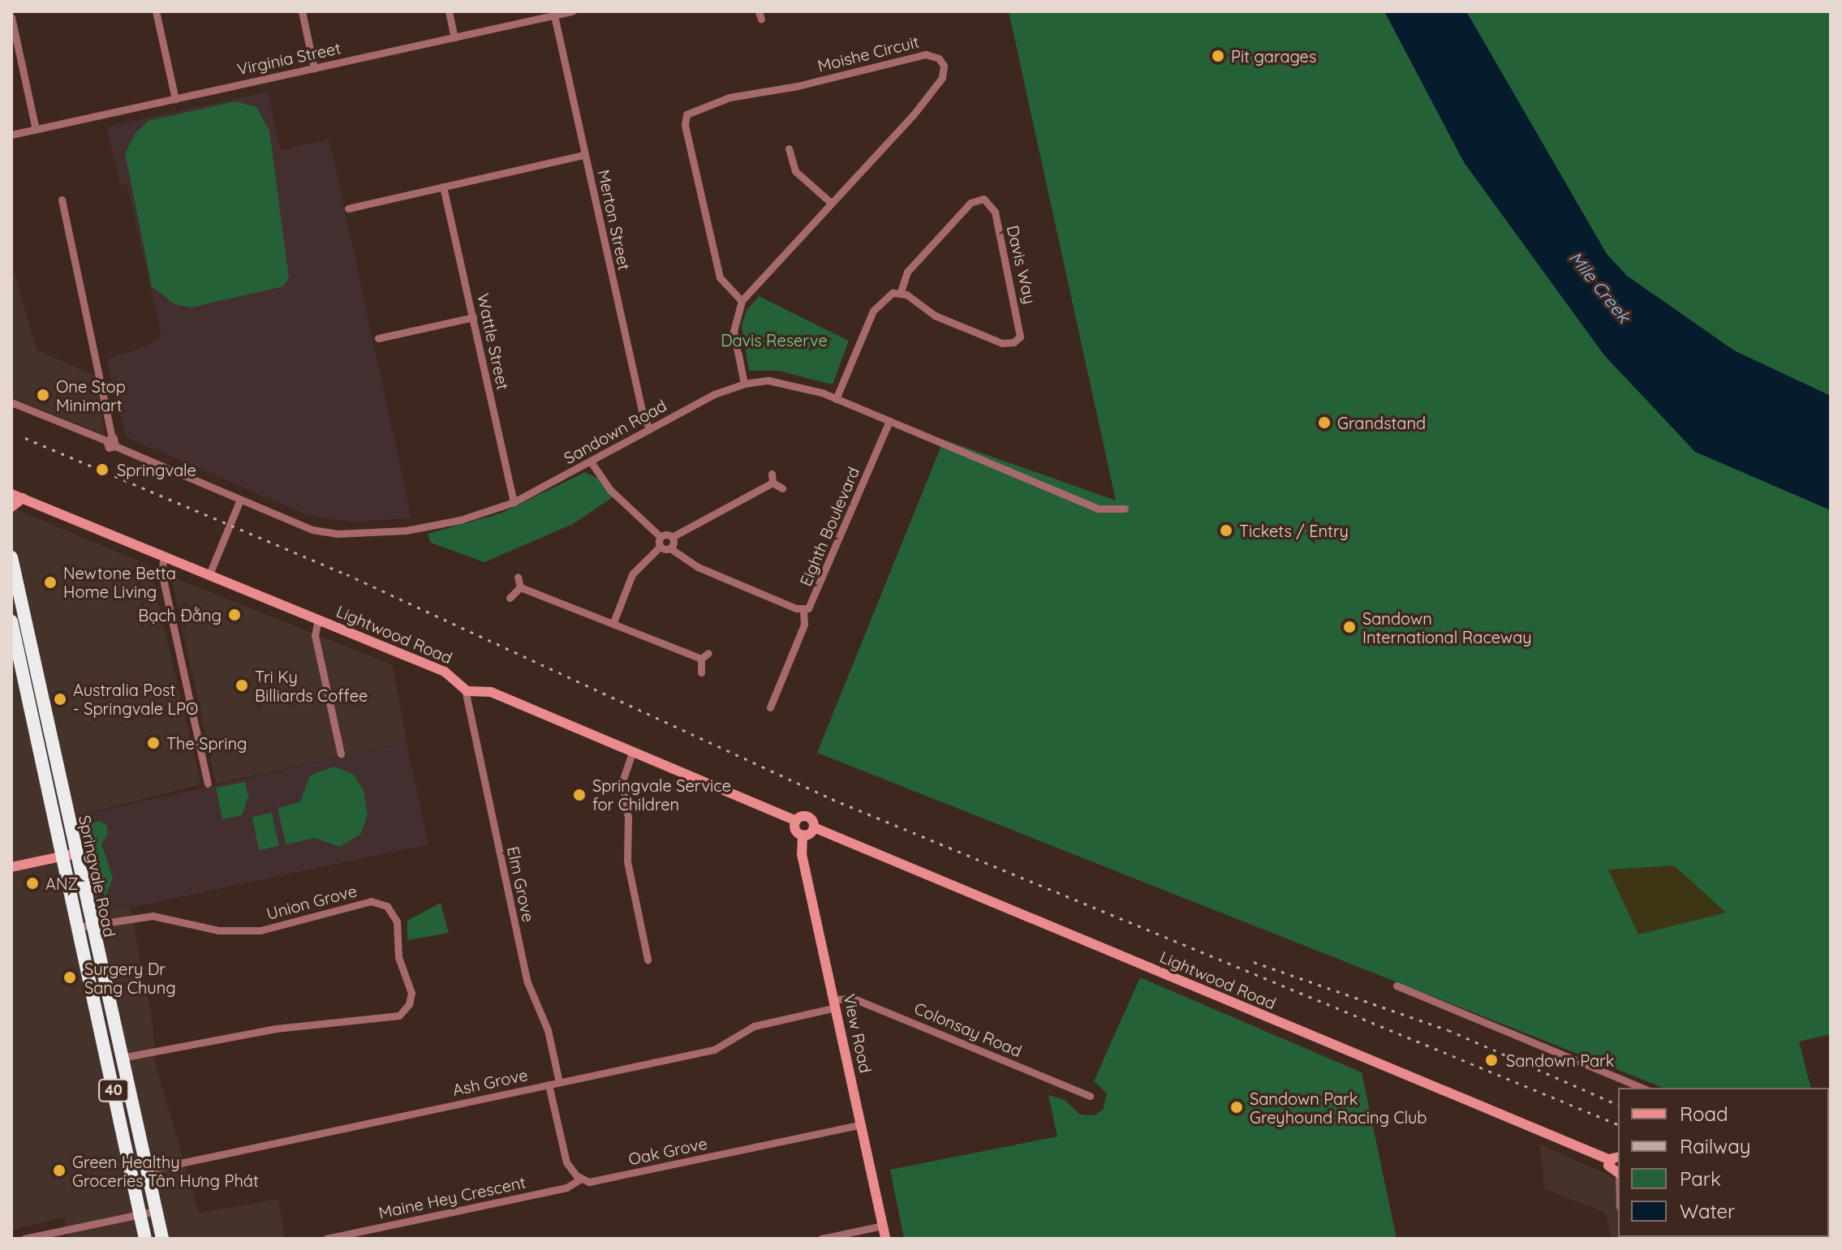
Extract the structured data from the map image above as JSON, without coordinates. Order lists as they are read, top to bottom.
{
  "streets": {
    "highway": ["Springvale Road", "40"],
    "main road": ["Lightwood Road", "View Road"],
    "street": [
      "Moishe Circuit",
      "Virginia Street",
      "Merton Street",
      "Davis Way",
      "Wattle Street",
      "Sandown Road",
      "Eighth Boulevard",
      "Elm Grove",
      "Union Grove",
      "Colonsay Road",
      "Ash Grove",
      "Oak Grove",
      "Maine Hey Crescent"
    ]
  },
  "crossings": [
    ["Moishe Circuit", "Sandown Road"],
    ["Virginia Street", "Merton Street"],
    ["Merton Street", "Sandown Road"],
    ["Wattle Street", "Sandown Road"],
    ["Sandown Road", "Eighth Boulevard"],
    ["Lightwood Road", "Elm Grove"],
    ["Springvale Road", "Union Grove"],
    ["Springvale Road", "Ash Grove"],
    ["Elm Grove", "Ash Grove"],
    ["Colonsay Road", "View Road"],
    ["Colonsay Road", "Ash Grove"],
    ["View Road", "Ash Grove"],
    ["View Road", "Oak Grove"],
    ["Oak Grove", "Maine Hey Crescent"]
  ],
  "water": ["Mile Creek"],
  "parks": ["Davis Reserve"],
  "places": [
    "Pit garages",
    "One Stop Minimart",
    "Grandstand",
    "Springvale",
    "Tickets / Entry",
    "Newtone Betta Home Living",
    "Bạch Đằng",
    "Sandown International Raceway",
    "Tri Ky Billiards Coffee",
    "Australia Post - Springvale LPO",
    "The Spring",
    "Springvale Service for Children",
    "ANZ",
    "Surgery Dr Sang Chung",
    "Sandown Park",
    "Sandown Park Greyhound Racing Club",
    "Green Healthy Groceries Tân Hưng Phát"
  ],
  "legend": [
    "Road",
    "Railway",
    "Park",
    "Water"
  ]
}
